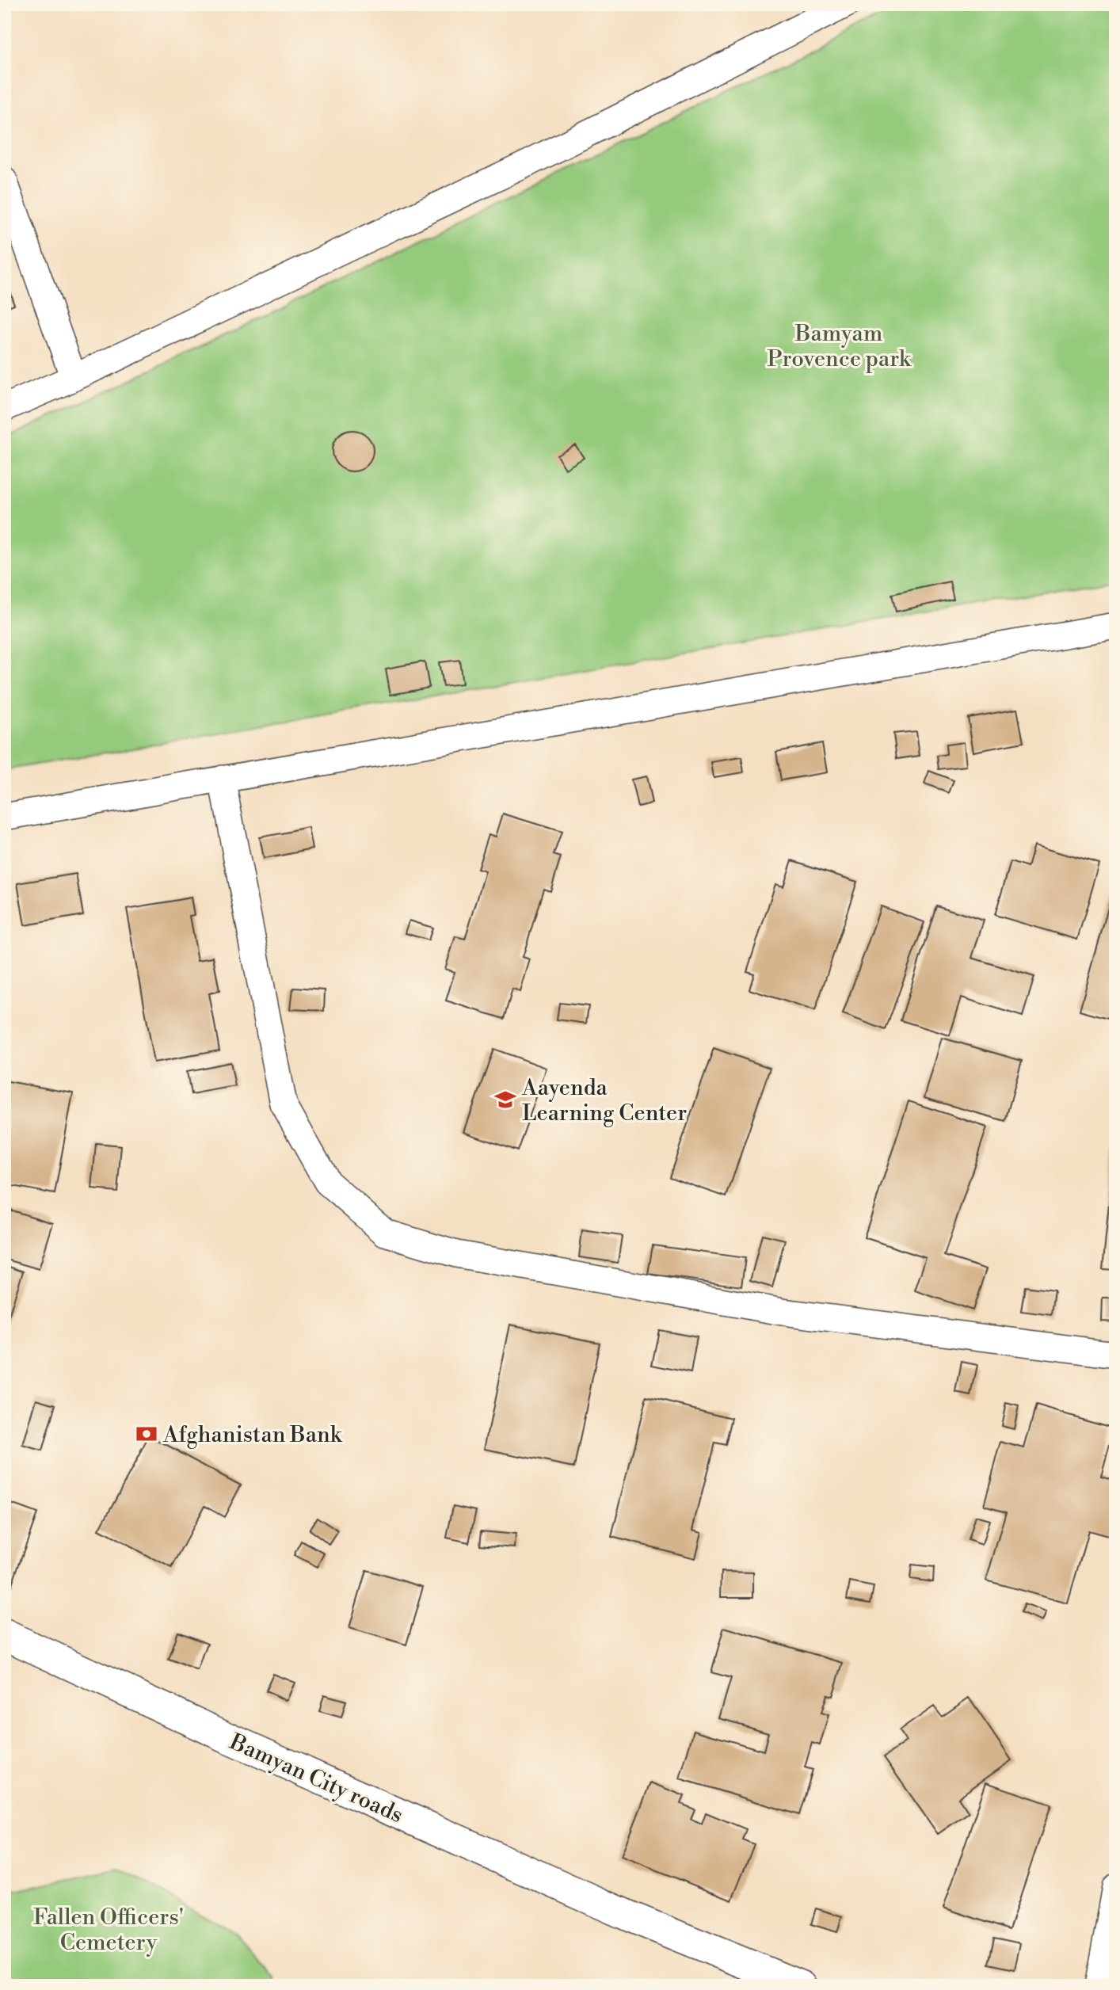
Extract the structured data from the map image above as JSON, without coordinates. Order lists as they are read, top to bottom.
{
  "streets": {
    "street": ["Bamyan City roads"]
  },
  "parks": ["Bamyam Provence park", "Fallen Officers' Cemetery"],
  "places": {
    "school or university": ["Aayenda Learning Center"],
    "bank": ["Afghanistan Bank"]
  }
}
